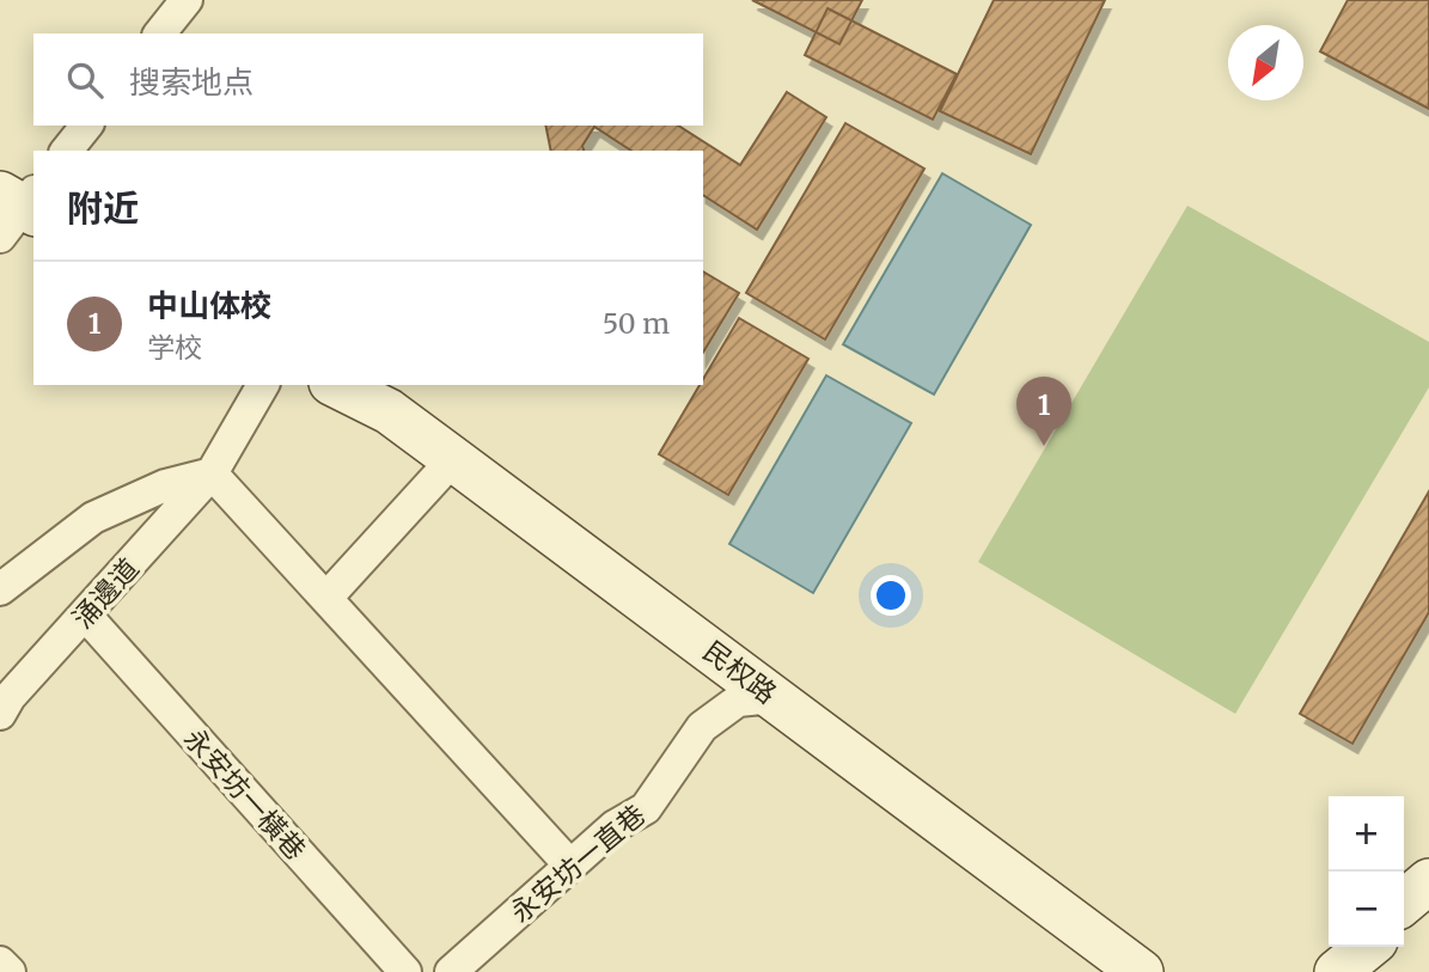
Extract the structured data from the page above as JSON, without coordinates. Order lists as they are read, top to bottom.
{
  "streets": {
    "street": [
      "涌邊道",
      "民权路",
      "永安坊一橫巷",
      "永安坊一直巷"
    ]
  },
  "crossings": [
    ["涌邊道", "永安坊一橫巷"],
    ["民权路", "永安坊一直巷"]
  ],
  "north": "bottom left",
  "page": {
    "search": "搜索地点",
    "heading": "附近",
    "list": [
      {
        "mark": "1",
        "name": "中山体校",
        "note": "学校",
        "value": "50 m"
      }
    ],
    "pins": "1",
    "map_buttons": ["+", "−"]
  }
}
